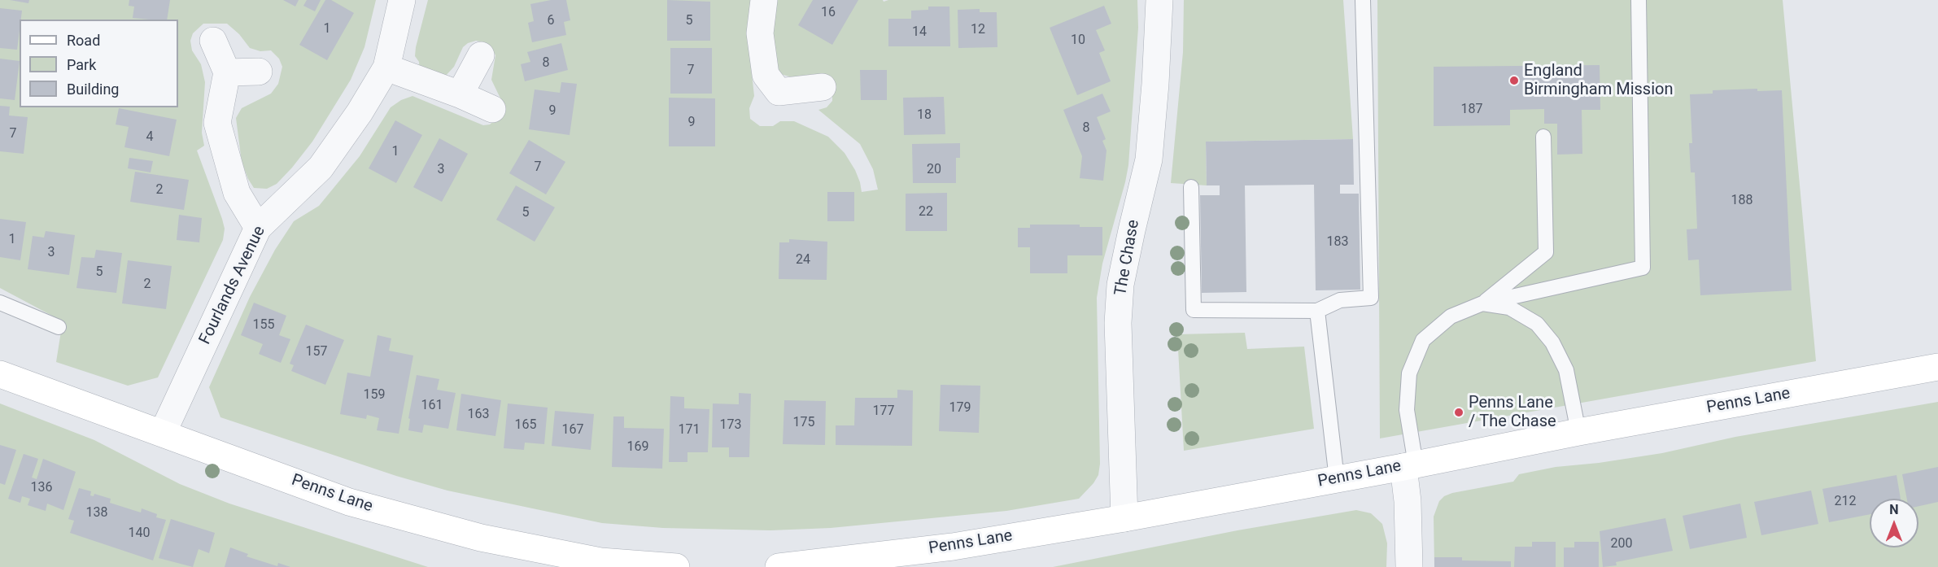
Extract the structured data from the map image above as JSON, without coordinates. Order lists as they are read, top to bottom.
{
  "streets": {
    "main road": ["Penns Lane"],
    "street": ["The Chase", "Fourlands Avenue"]
  },
  "crossings": [
    ["The Chase", "Penns Lane"],
    ["Fourlands Avenue", "Penns Lane"]
  ],
  "places": ["England Birmingham Mission", "Penns Lane / The Chase"],
  "house_numbers": [
    "16",
    "6",
    "5",
    "1",
    "12",
    "14",
    "10",
    "8",
    "7",
    "187",
    "9",
    "18",
    "9",
    "8",
    "7",
    "4",
    "1",
    "7",
    "3",
    "20",
    "2",
    "188",
    "22",
    "5",
    "1",
    "183",
    "3",
    "24",
    "5",
    "2",
    "155",
    "157",
    "159",
    "161",
    "179",
    "177",
    "163",
    "175",
    "165",
    "173",
    "167",
    "171",
    "169",
    "136",
    "212",
    "138",
    "140",
    "200"
  ],
  "legend": ["Road", "Park", "Building"],
  "north": "top"
}
